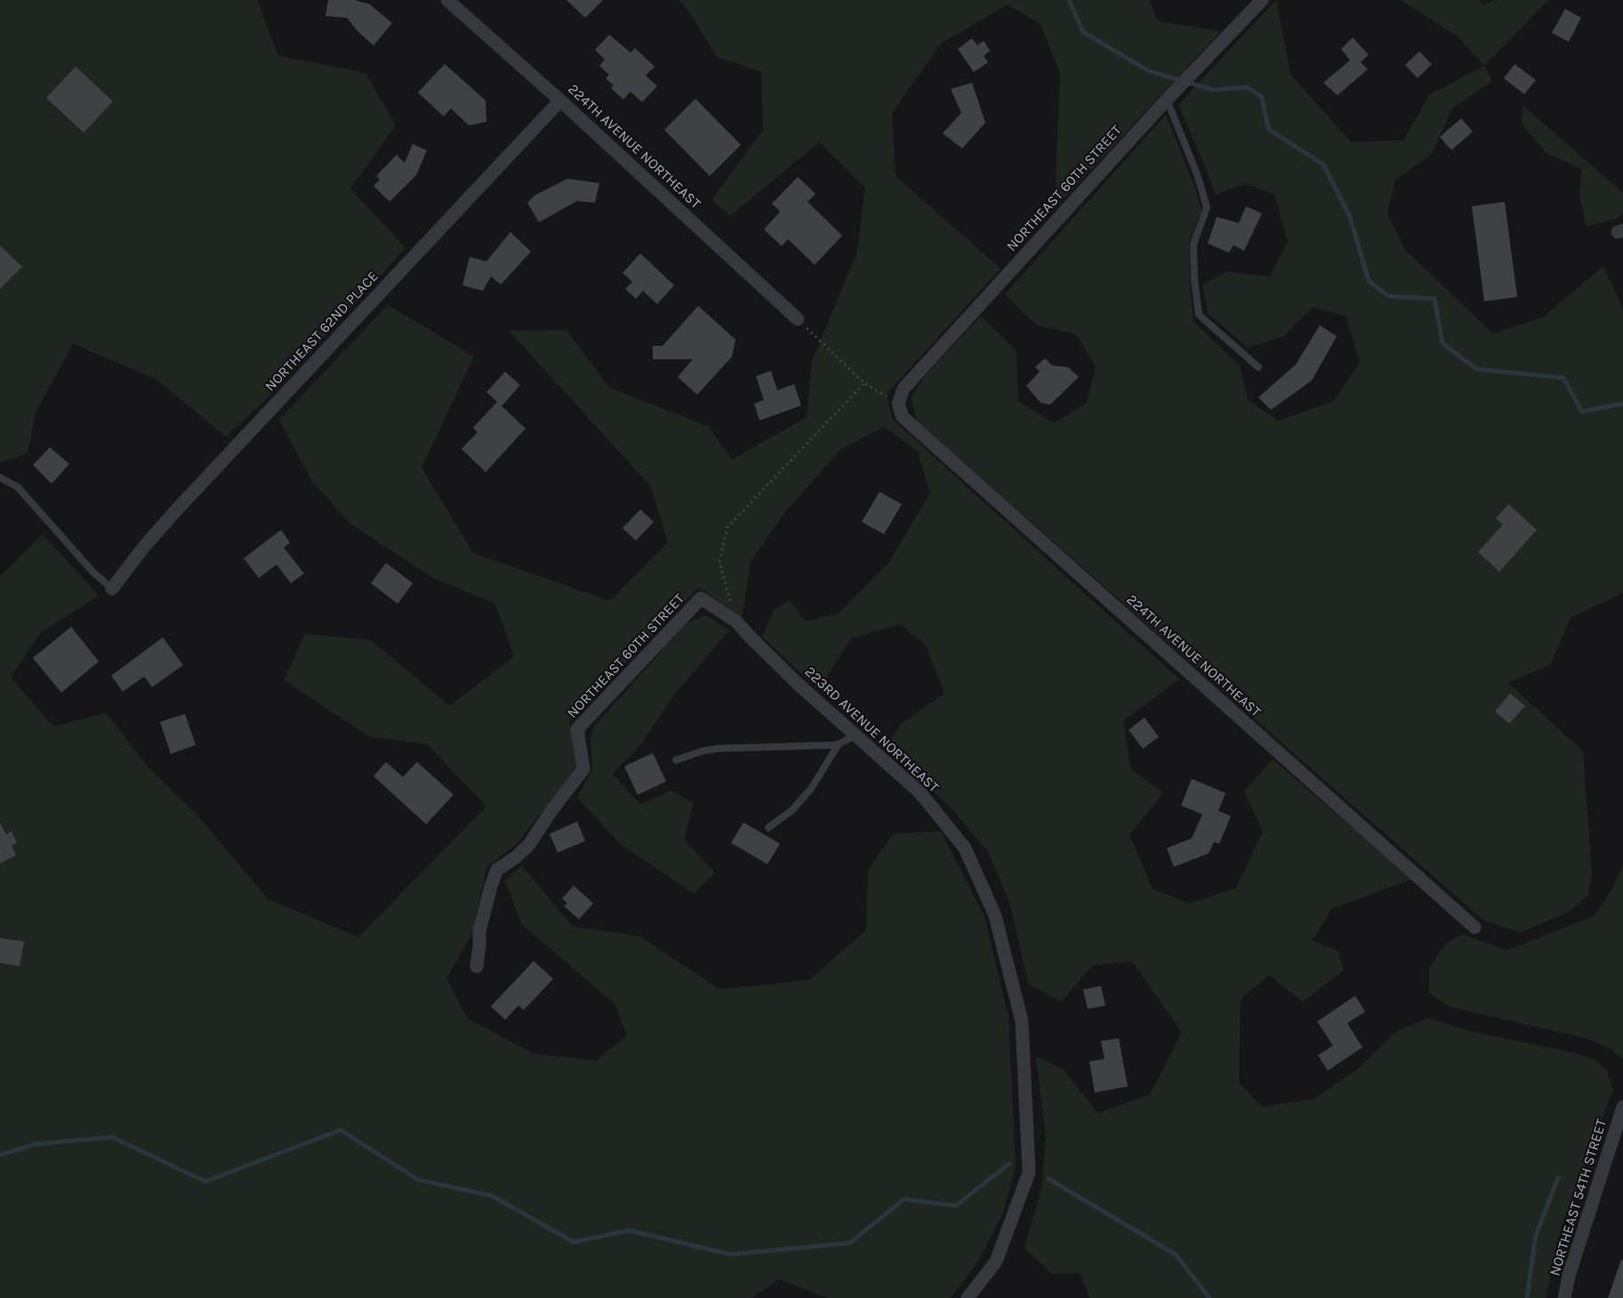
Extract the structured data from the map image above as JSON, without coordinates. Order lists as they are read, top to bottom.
{
  "streets": {
    "street": [
      "224TH AVENUE NORTHEAST",
      "NORTHEAST 60TH STREET",
      "NORTHEAST 62ND PLACE",
      "223RD AVENUE NORTHEAST",
      "NORTHEAST 54TH STREET"
    ]
  },
  "crossings": [
    ["224TH AVENUE NORTHEAST", "NORTHEAST 60TH STREET"],
    ["224TH AVENUE NORTHEAST", "NORTHEAST 62ND PLACE"],
    ["NORTHEAST 60TH STREET", "223RD AVENUE NORTHEAST"]
  ]
}
